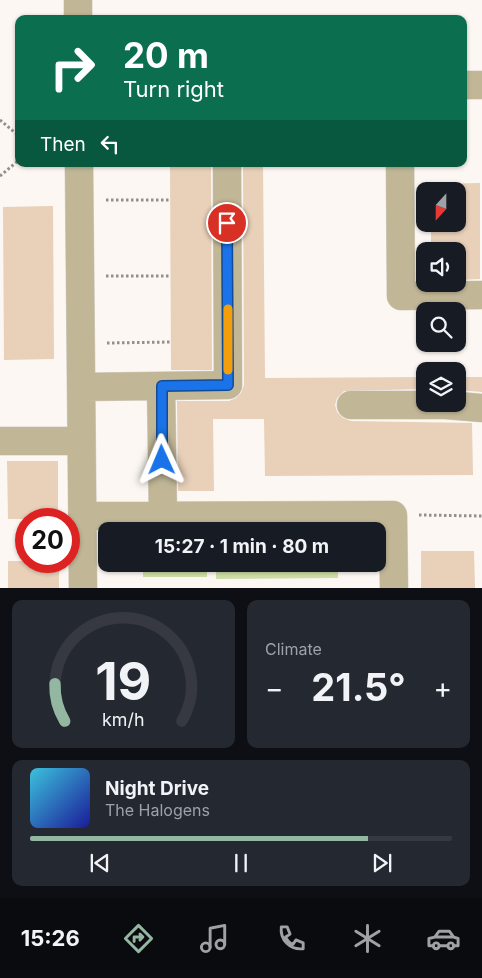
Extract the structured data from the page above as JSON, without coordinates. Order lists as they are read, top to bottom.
{
  "north": "bottom",
  "page": {
    "turn": ["20 m", "Turn right"],
    "then": "Then",
    "limit": "20",
    "trip": "15:27 · 1 min · 80 m",
    "tile": "Climate",
    "heat": ["−", "21.5°", "+"],
    "song": ["Night Drive", "The Halogens"],
    "tabs": "15:26",
    "gauge": ["19", "km/h"]
  }
}
